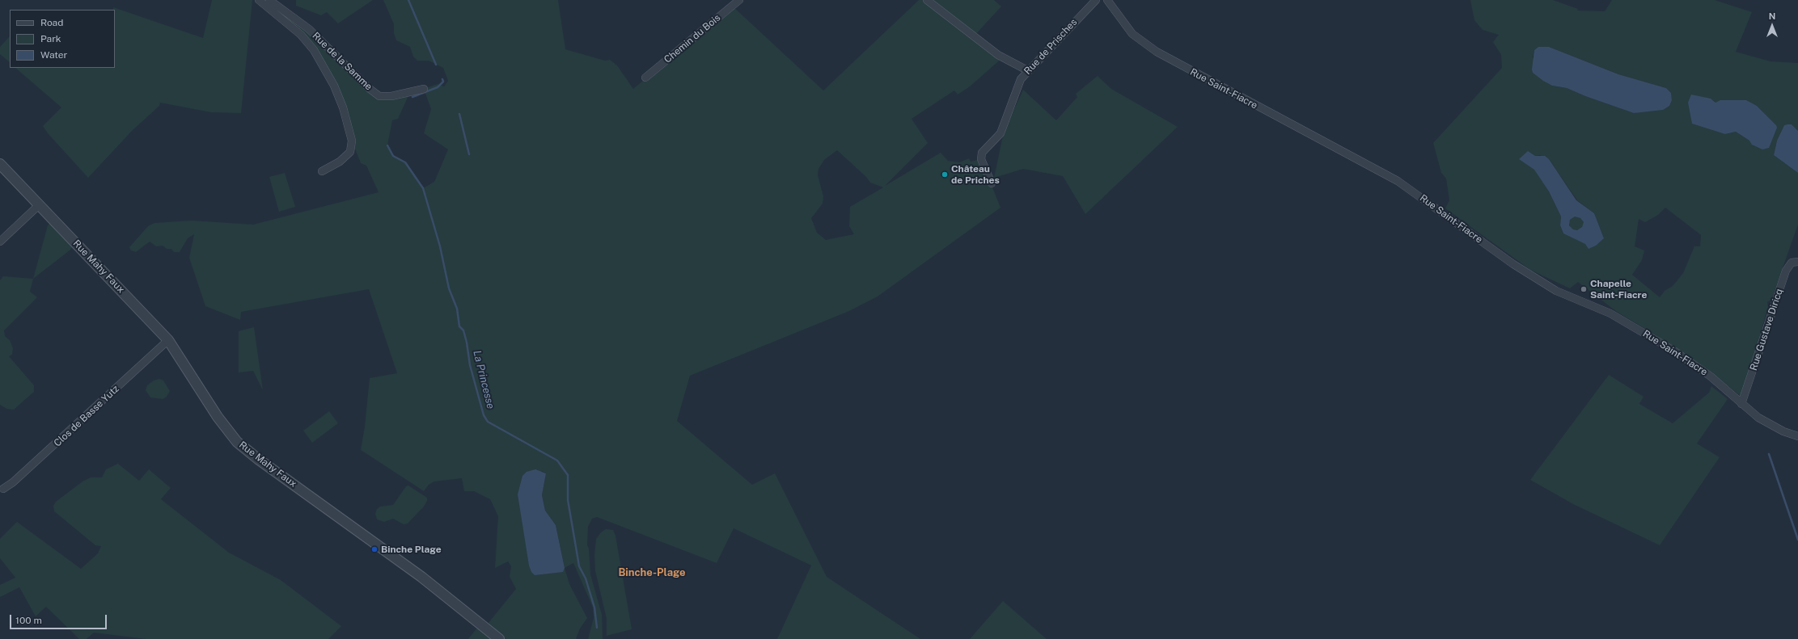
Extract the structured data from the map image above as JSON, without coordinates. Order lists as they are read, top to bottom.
{
  "streets": {
    "street": [
      "Chemin du Bois",
      "Rue de Prisches",
      "Rue de la Samme",
      "Rue Saint-Fiacre",
      "Rue Mahy Faux",
      "Rue Gustave Diricq",
      "Clos de Basse Yutz"
    ]
  },
  "crossings": [
    ["Rue Saint-Fiacre", "Rue Gustave Diricq"],
    ["Rue Mahy Faux", "Clos de Basse Yutz"]
  ],
  "districts": ["Binche-Plage"],
  "water": ["La Princesse"],
  "places": ["Château de Priches", "Chapelle Saint-Fiacre", "Binche Plage"],
  "legend": ["Road", "Park", "Water"],
  "scale_bar": "100 m",
  "north": "top"
}
